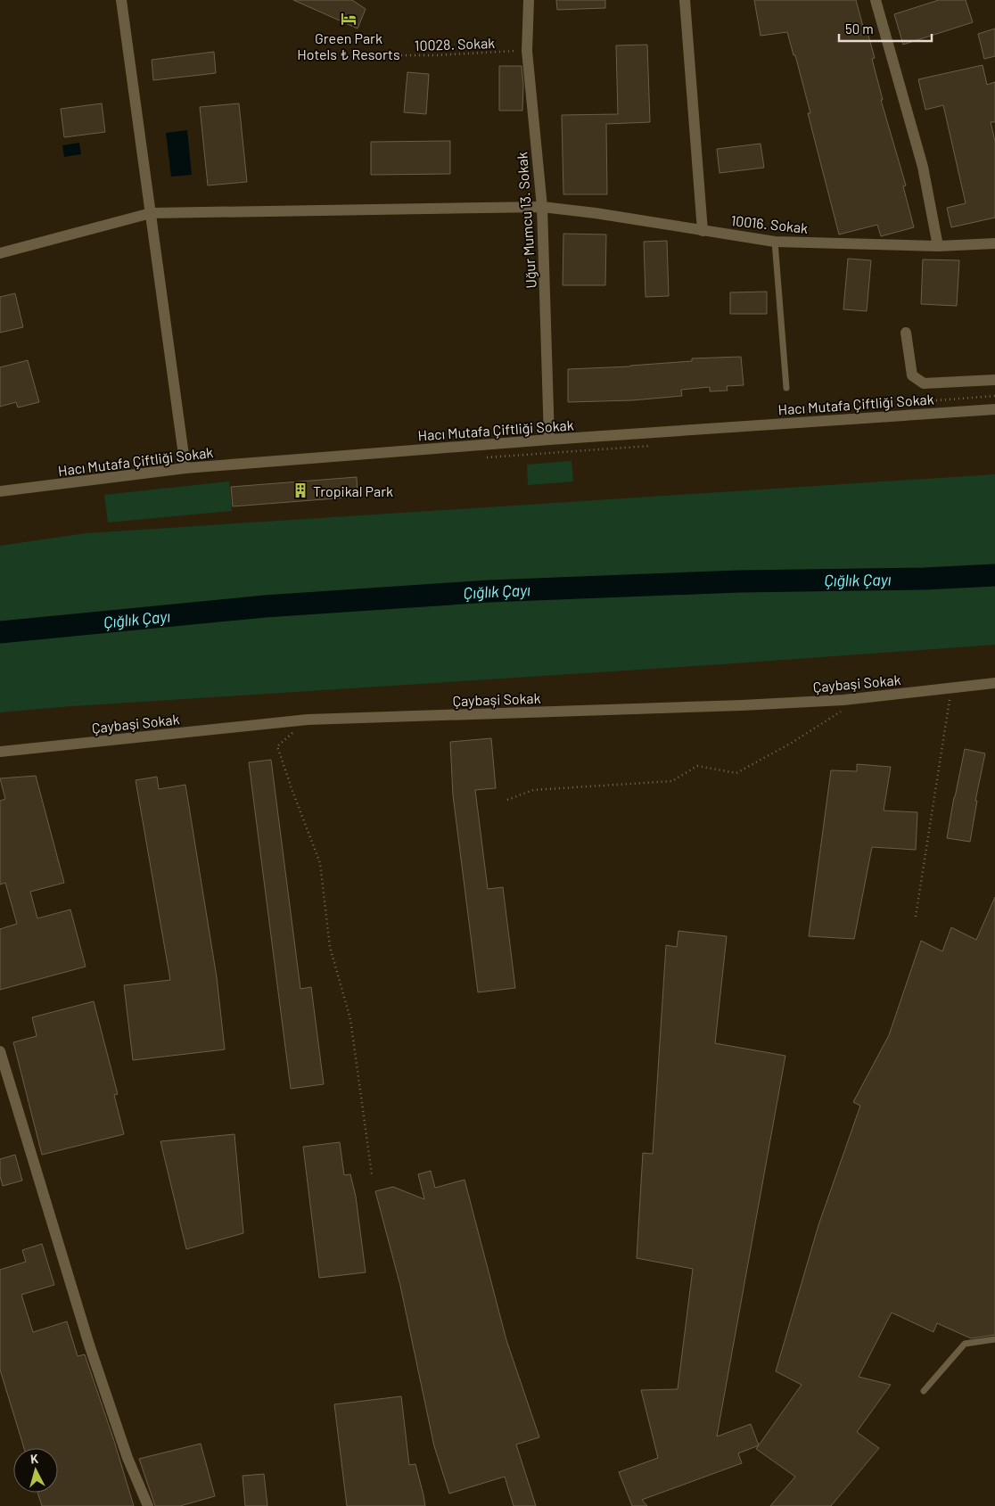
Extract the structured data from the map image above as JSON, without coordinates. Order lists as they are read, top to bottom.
{
  "streets": {
    "street": [
      "Uğur Mumcu 13. Sokak",
      "10016. Sokak",
      "Hacı Mutafa Çiftliği Sokak",
      "Çaybaşi Sokak"
    ],
    "path": ["10028. Sokak"]
  },
  "crossings": [
    ["10028. Sokak", "Uğur Mumcu 13. Sokak"],
    ["Uğur Mumcu 13. Sokak", "10016. Sokak"],
    ["Uğur Mumcu 13. Sokak", "Hacı Mutafa Çiftliği Sokak"]
  ],
  "water": ["Çığlık Çayı"],
  "places": {
    "hotel": ["Green Park Hotels ₺ Resorts"],
    "building": ["Tropikal Park"]
  },
  "scale_bar": "50 m",
  "north": "top"
}
